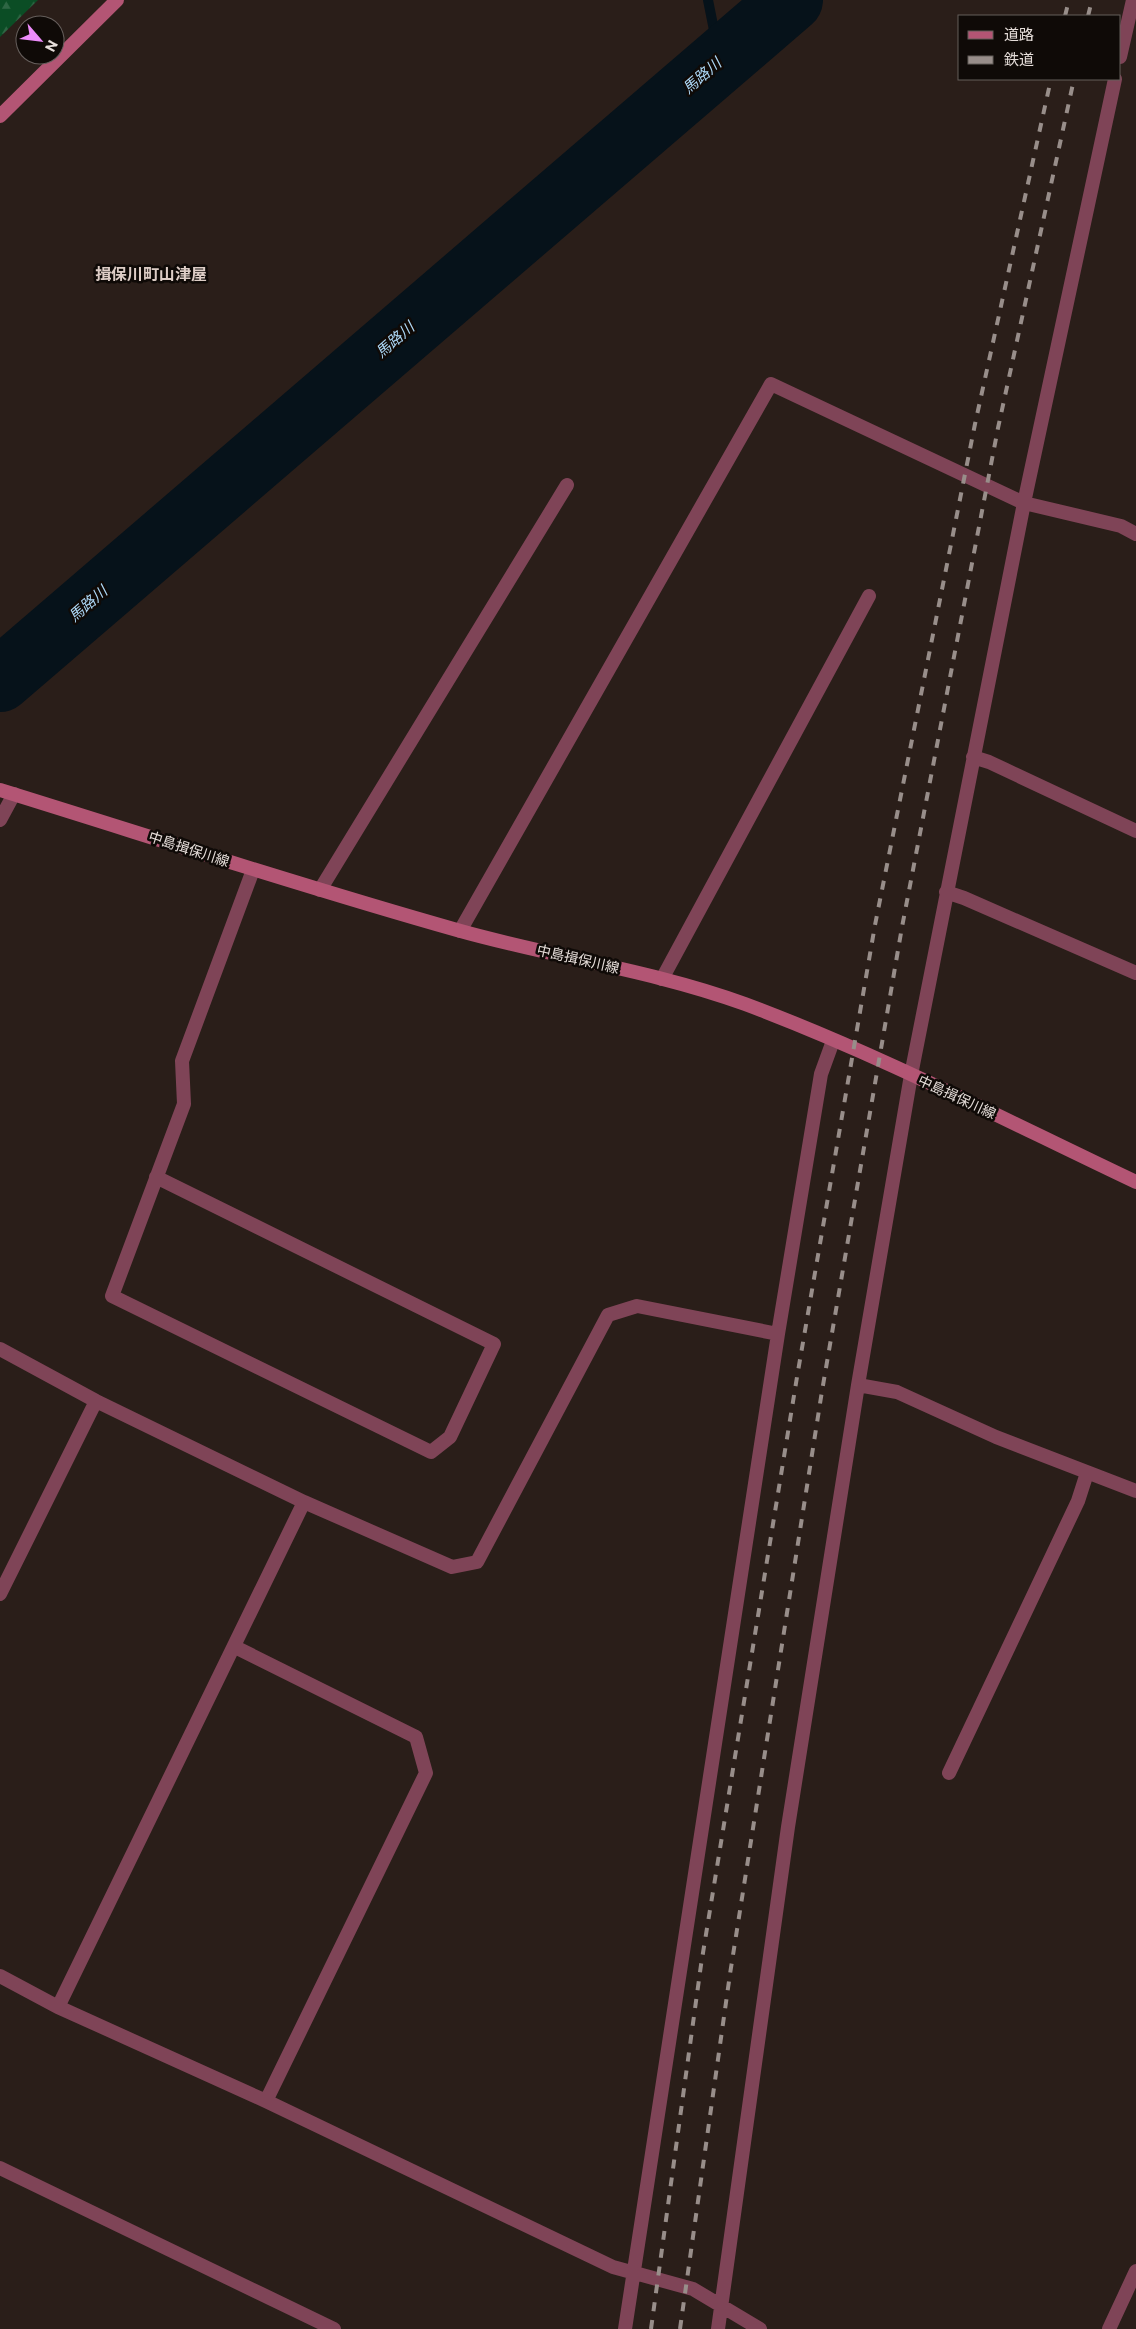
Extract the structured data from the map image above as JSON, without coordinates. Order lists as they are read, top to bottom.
{
  "streets": {
    "main road": ["中島揖保川線"]
  },
  "districts": ["揖保川町山津屋"],
  "water": ["馬路川"],
  "legend": ["道路", "鉄道"],
  "north": "bottom right"
}
